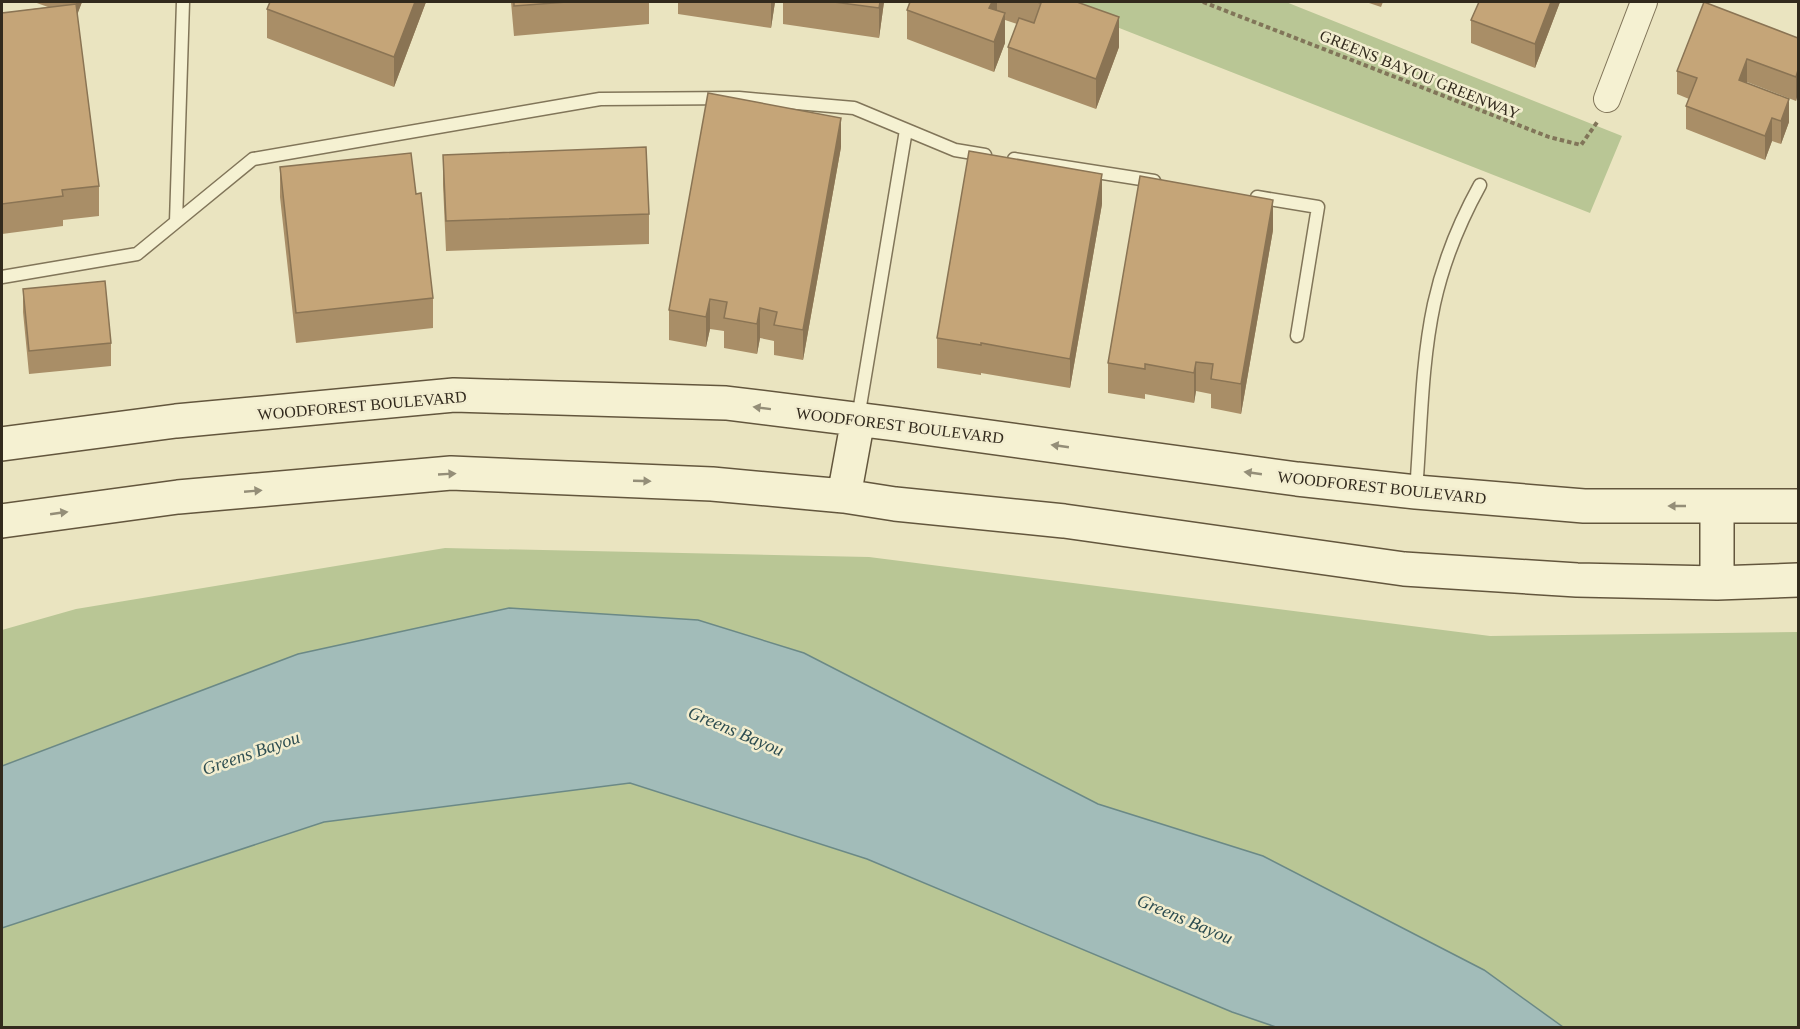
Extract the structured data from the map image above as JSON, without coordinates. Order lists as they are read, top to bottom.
{
  "streets": {
    "main road": ["WOODFOREST BOULEVARD"],
    "path": ["GREENS BAYOU GREENWAY"]
  },
  "water": ["Greens Bayou"]
}
